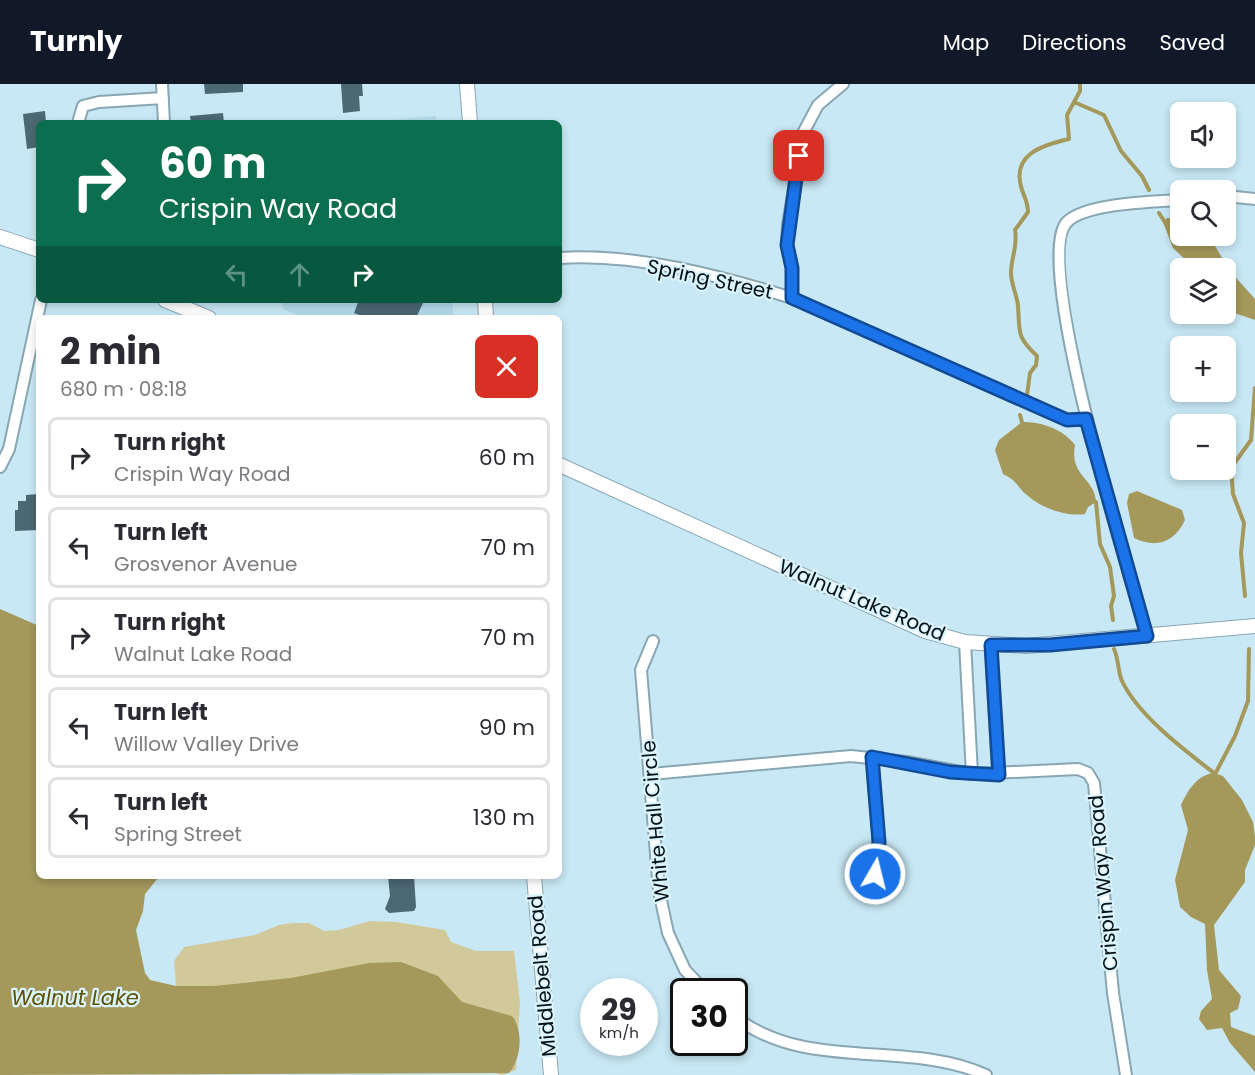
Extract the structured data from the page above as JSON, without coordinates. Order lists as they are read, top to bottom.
{
  "streets": {
    "street": [
      "Spring Street",
      "Walnut Lake Road",
      "White Hall Circle",
      "Crispin Way Road",
      "Middlebelt Road"
    ]
  },
  "crossings": [
    ["White Hall Circle", "Crispin Way Road"]
  ],
  "water": ["Walnut Lake"],
  "page": {
    "header": "Turnly",
    "nav": ["Map", "Directions", "Saved"],
    "map_buttons": ["+", "−"],
    "turn": ["60 m", "Crispin Way Road"],
    "heading": ["2 min", "680 m · 08:18"],
    "list": [
      {
        "name": "Turn right",
        "note": "Crispin Way Road",
        "value": "60 m"
      },
      {
        "name": "Turn left",
        "note": "Grosvenor Avenue",
        "value": "70 m"
      },
      {
        "name": "Turn right",
        "note": "Walnut Lake Road",
        "value": "70 m"
      },
      {
        "name": "Turn left",
        "note": "Willow Valley Drive",
        "value": "90 m"
      },
      {
        "name": "Turn left",
        "note": "Spring Street",
        "value": "130 m"
      }
    ],
    "speed": "29 km/h",
    "limit": "30"
  }
}
